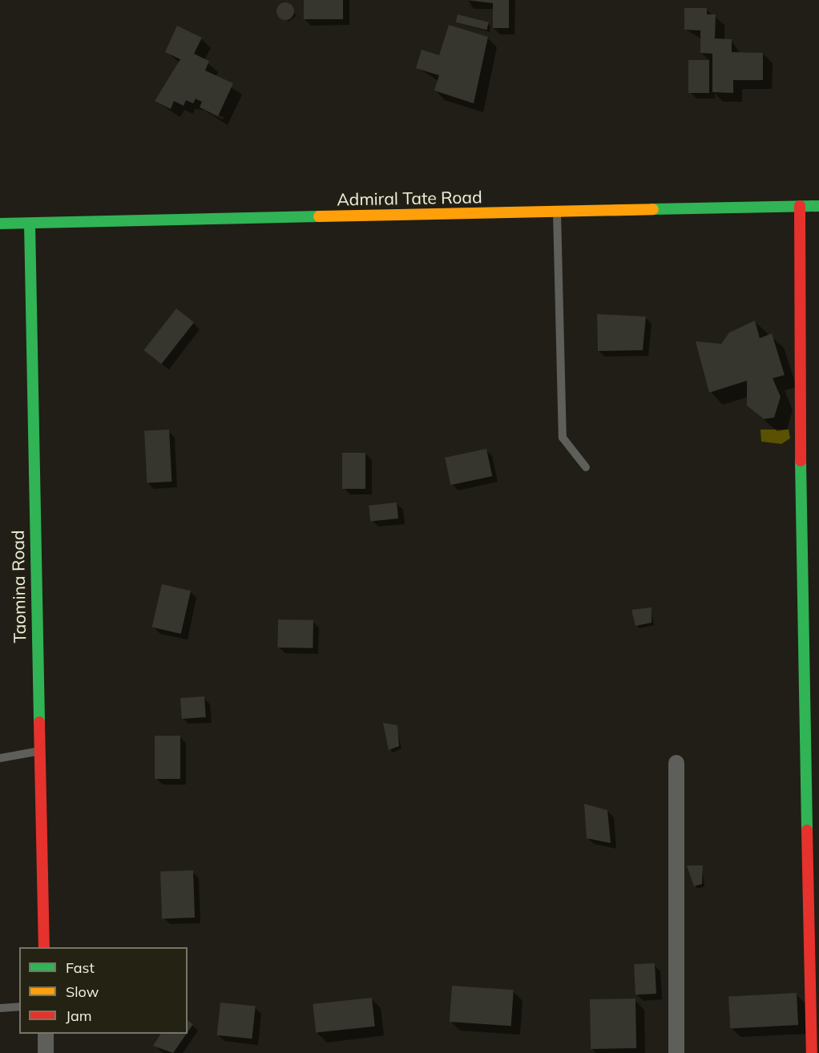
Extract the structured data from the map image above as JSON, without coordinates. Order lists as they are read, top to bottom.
{
  "streets": {
    "street": ["Admiral Tate Road", "Taomina Road"]
  },
  "crossings": [
    ["Admiral Tate Road", "Taomina Road"]
  ],
  "legend": ["Fast", "Slow", "Jam"]
}
